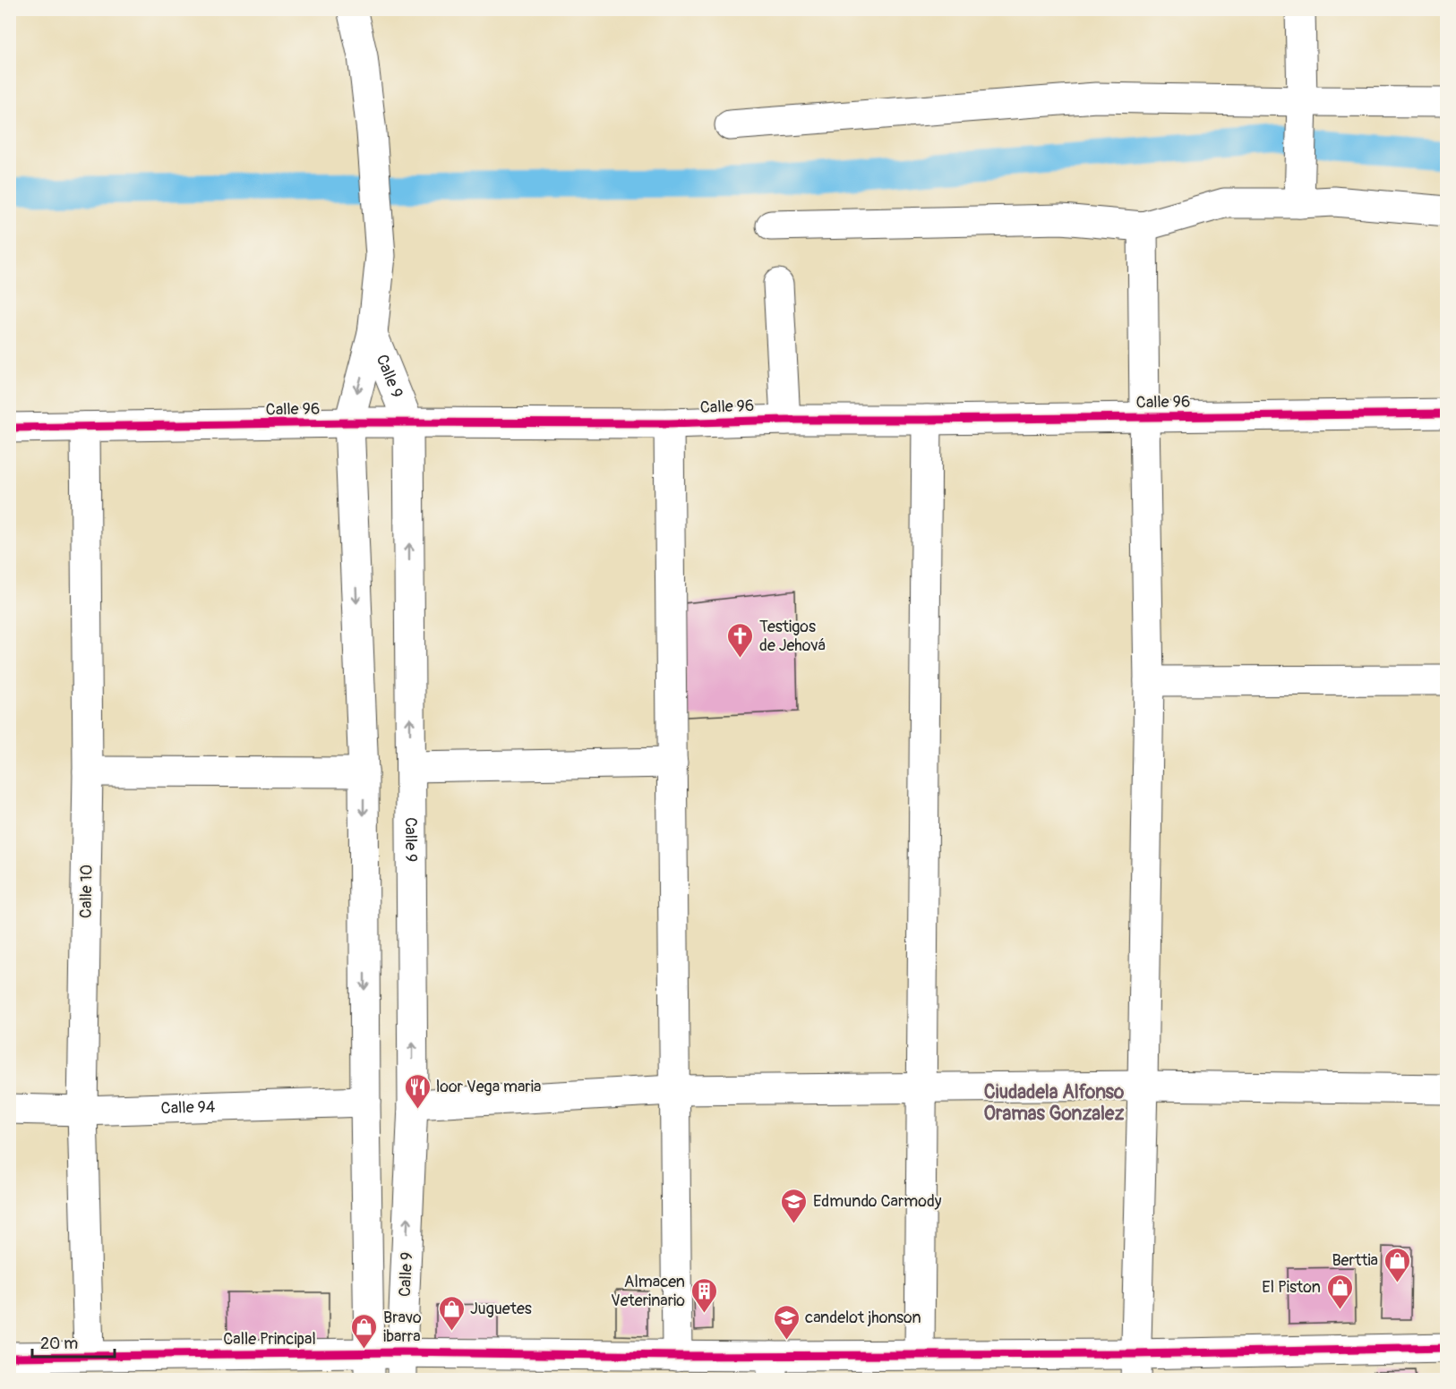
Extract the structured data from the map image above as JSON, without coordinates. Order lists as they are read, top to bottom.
{
  "streets": {
    "street": [
      "Calle 9",
      "Calle 96",
      "Calle 10",
      "Calle 94",
      "Calle Principal"
    ]
  },
  "crossings": [
    ["Calle 9", "Calle 96"],
    ["Calle 9", "Calle 94"],
    ["Calle 9", "Calle Principal"],
    ["Calle 96", "Calle 10"],
    ["Calle 10", "Calle 94"],
    ["Calle 10", "Calle Principal"]
  ],
  "districts": ["Ciudadela Alfonso Oramas Gonzalez"],
  "places": {
    "church": ["Testigos de Jehová"],
    "restaurant": ["loor Vega maria"],
    "school or university": ["Edmundo Carmody", "candelot jhonson"],
    "shop": [
      "Berttia",
      "El Piston",
      "Juguetes",
      "Bravo ibarra"
    ],
    "building": ["Almacen Veterinario"]
  },
  "scale_bar": "20 m"
}
